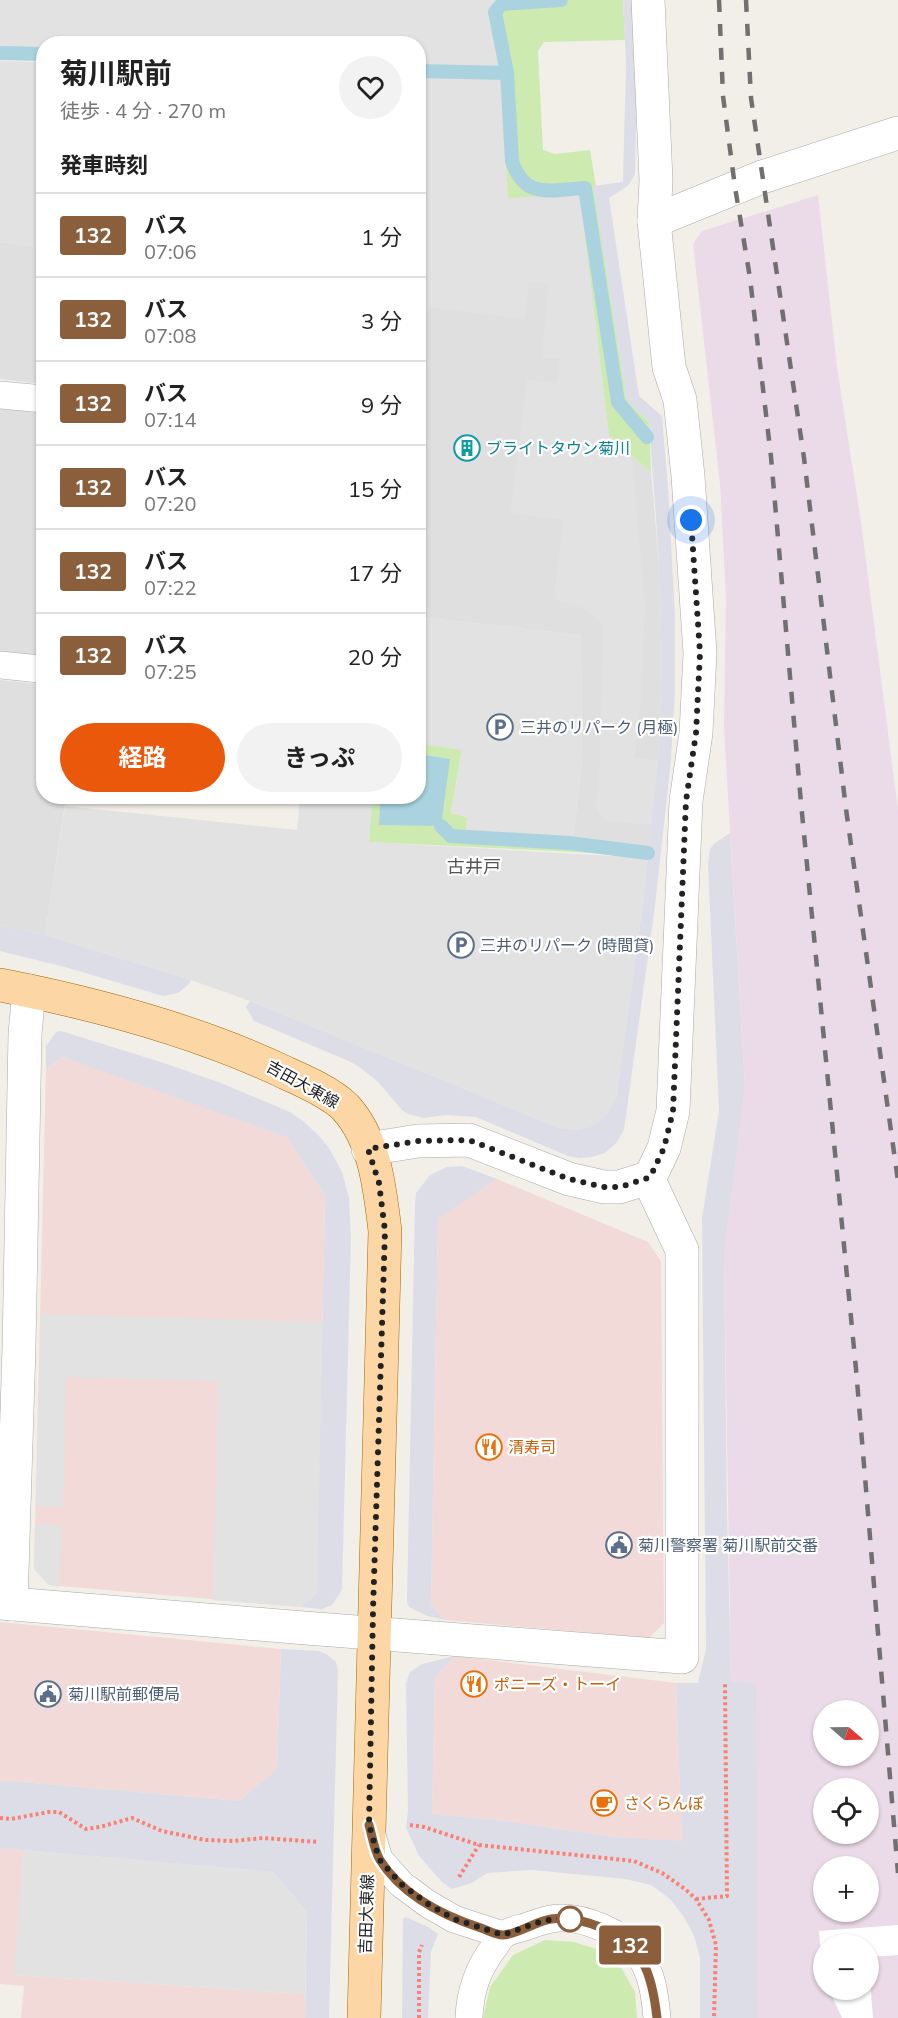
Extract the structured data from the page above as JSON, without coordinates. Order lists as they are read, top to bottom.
{
  "streets": {
    "main road": ["吉田大東線"]
  },
  "districts": ["古井戸"],
  "places": {
    "building": ["ブライトタウン菊川"],
    "parking": ["三井のリパーク (月極)", "三井のリパーク (時間貸)"],
    "restaurant": ["清寿司", "ポニーズ・トーイ"],
    "public building": ["菊川警察署 菊川駅前交番", "菊川駅前郵便局"],
    "cafe": ["さくらんぼ"]
  },
  "lines": ["bus line 132"],
  "north": "right",
  "page": {
    "on_map": "132",
    "heading": [
      ["菊川駅前", "徒歩 · 4 分 · 270 m"],
      "発車時刻"
    ],
    "list": [
      {
        "mark": "132",
        "name": "バス",
        "note": "07:06",
        "value": "1 分"
      },
      {
        "mark": "132",
        "name": "バス",
        "note": "07:08",
        "value": "3 分"
      },
      {
        "mark": "132",
        "name": "バス",
        "note": "07:14",
        "value": "9 分"
      },
      {
        "mark": "132",
        "name": "バス",
        "note": "07:20",
        "value": "15 分"
      },
      {
        "mark": "132",
        "name": "バス",
        "note": "07:22",
        "value": "17 分"
      },
      {
        "mark": "132",
        "name": "バス",
        "note": "07:25",
        "value": "20 分"
      }
    ],
    "buttons": ["経路", "きっぷ"],
    "map_buttons": ["+", "−"]
  }
}
